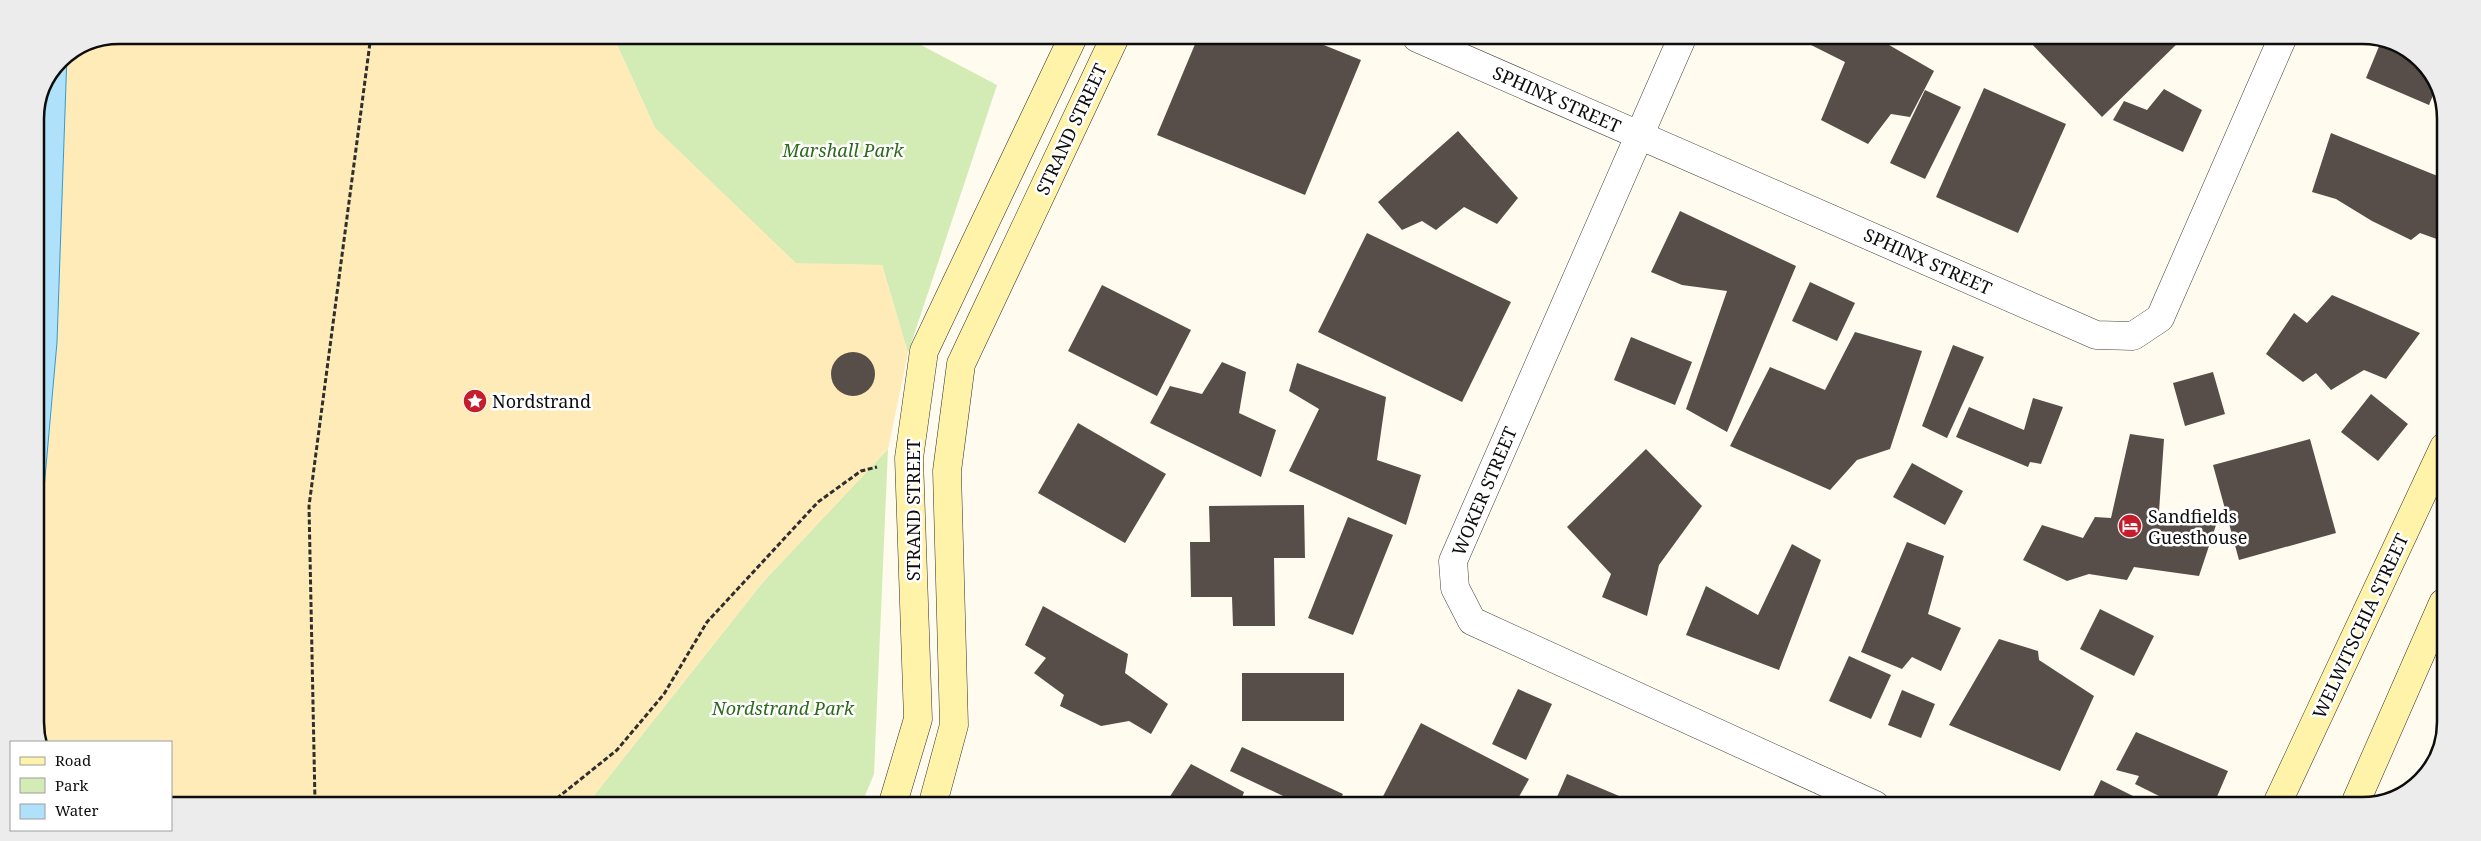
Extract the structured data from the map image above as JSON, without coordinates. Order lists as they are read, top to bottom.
{
  "streets": {
    "street": [
      "SPHINX STREET",
      "STRAND STREET",
      "WOKER STREET",
      "WELWITSCHIA STREET"
    ]
  },
  "crossings": [
    ["SPHINX STREET", "WOKER STREET"]
  ],
  "parks": ["Marshall Park", "Nordstrand Park"],
  "places": {
    "place": ["Nordstrand"],
    "hotel": ["Sandfields Guesthouse"]
  },
  "legend": ["Road", "Park", "Water"]
}
